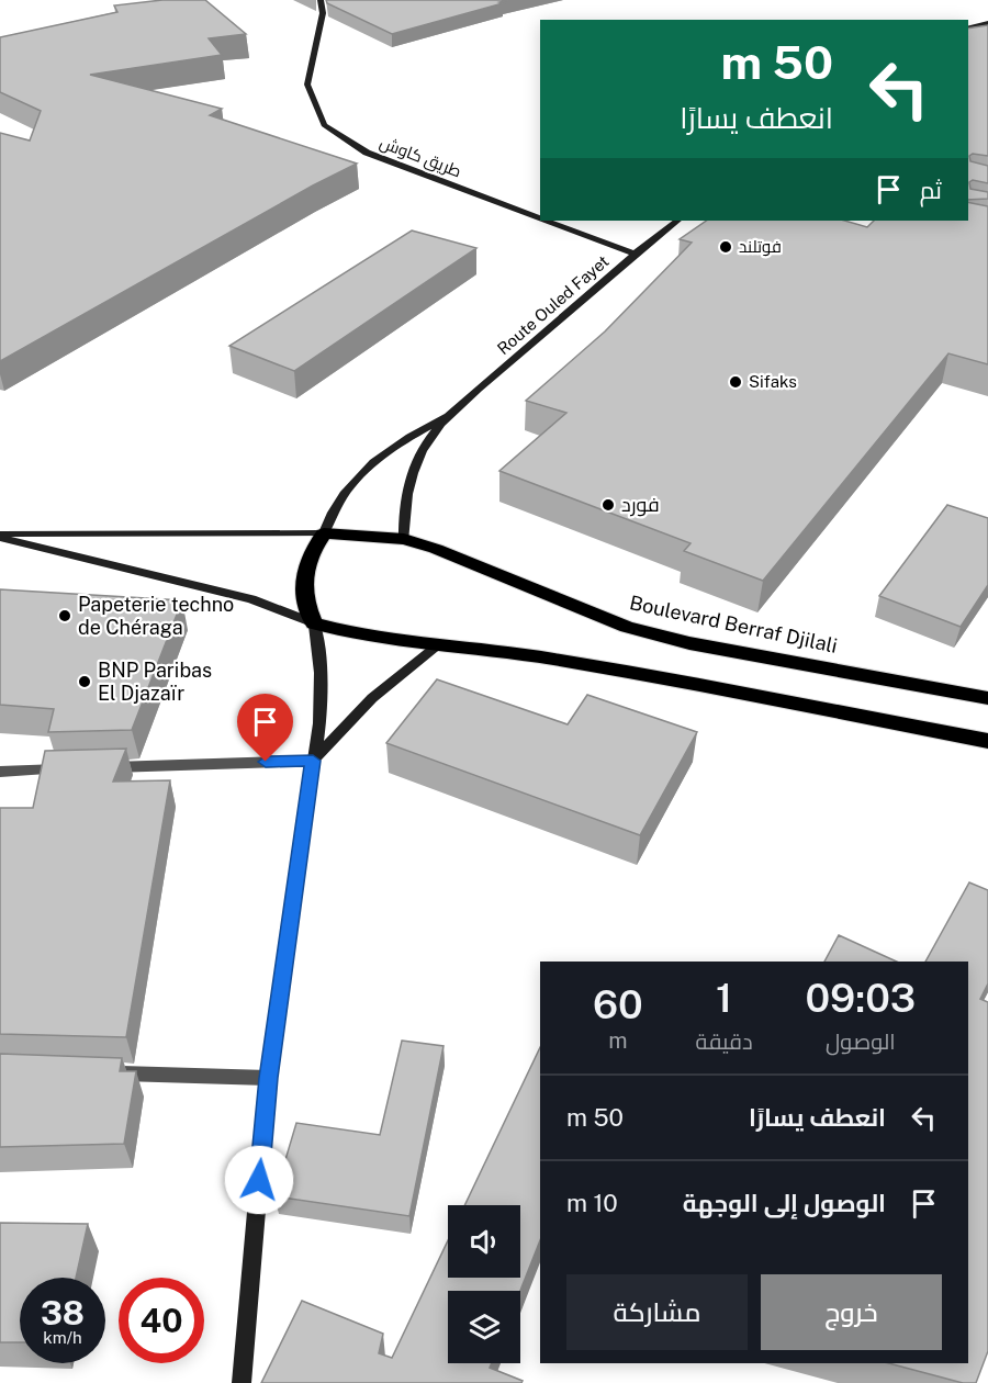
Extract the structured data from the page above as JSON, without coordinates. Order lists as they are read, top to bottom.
{
  "streets": {
    "highway": ["Boulevard Berraf Djilali"],
    "street": ["طريق كاوش", "Route Ouled Fayet"]
  },
  "crossings": [
    ["طريق كاوش", "Route Ouled Fayet"]
  ],
  "places": [
    "فوتلند",
    "Sifaks",
    "فورد",
    "Papeterie techno de Chéraga",
    "BNP Paribas El Djazaïr"
  ],
  "page": {
    "turn": ["50 m", "انعطف يسارًا"],
    "then": "ثم",
    "eta": [
      "09:03",
      "الوصول",
      "1",
      "دقيقة",
      "60",
      "m"
    ],
    "list": [
      {
        "name": "انعطف يسارًا",
        "value": "50 m"
      },
      {
        "name": "الوصول إلى الوجهة",
        "value": "10 m"
      }
    ],
    "buttons": ["خروج", "مشاركة"],
    "speed": "38 km/h",
    "limit": "40"
  }
}
